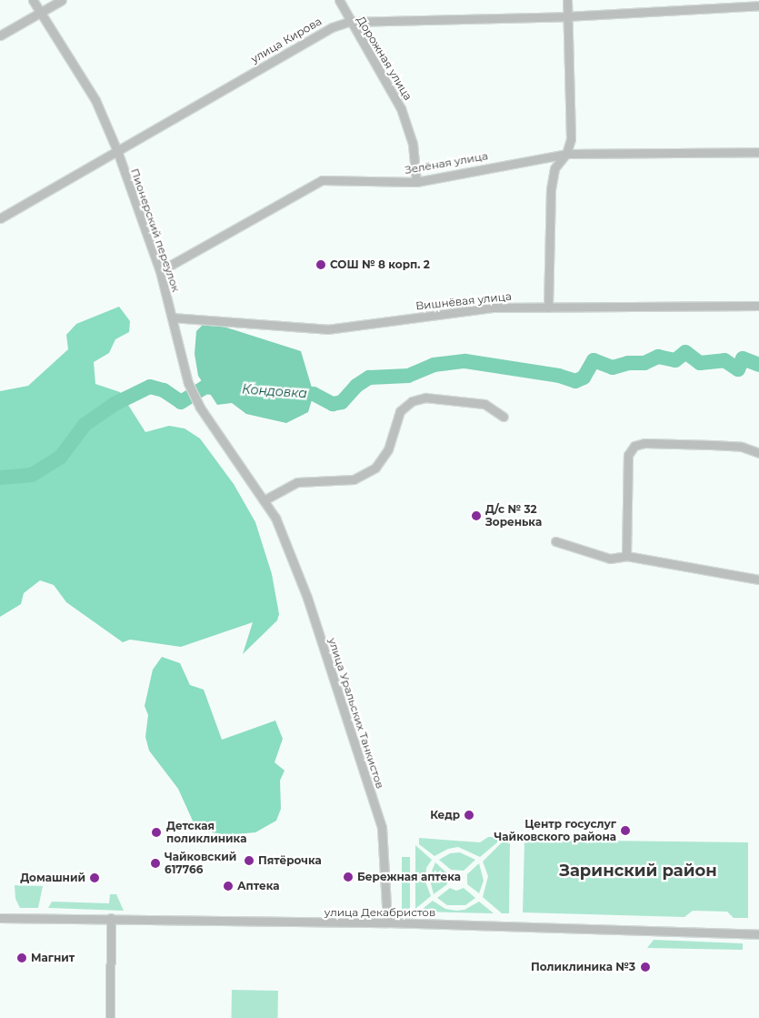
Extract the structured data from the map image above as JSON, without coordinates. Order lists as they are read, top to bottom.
{
  "streets": {
    "street": [
      "улица Кирова",
      "Дорожная улица",
      "Зелёная улица",
      "Пионерский переулок",
      "Вишнёвая улица",
      "улица Уральских Танкистов",
      "улица Декабристов"
    ]
  },
  "crossings": [
    ["улица Кирова", "Дорожная улица"],
    ["улица Кирова", "Пионерский переулок"],
    ["Дорожная улица", "Зелёная улица"],
    ["Зелёная улица", "Пионерский переулок"],
    ["Пионерский переулок", "Вишнёвая улица"],
    ["Пионерский переулок", "улица Уральских Танкистов"],
    ["улица Уральских Танкистов", "улица Декабристов"]
  ],
  "districts": ["Заринский район"],
  "water": ["Кондовка"],
  "places": [
    "СОШ № 8 корп. 2",
    "Д/с № 32 Зоренька",
    "Кедр",
    "Центр госуслуг Чайковского района",
    "Детская поликлиника",
    "Пятёрочка",
    "Чайковский 617766",
    "Бережная аптека",
    "Домашний",
    "Аптека",
    "Магнит",
    "Поликлиника №3"
  ]
}
